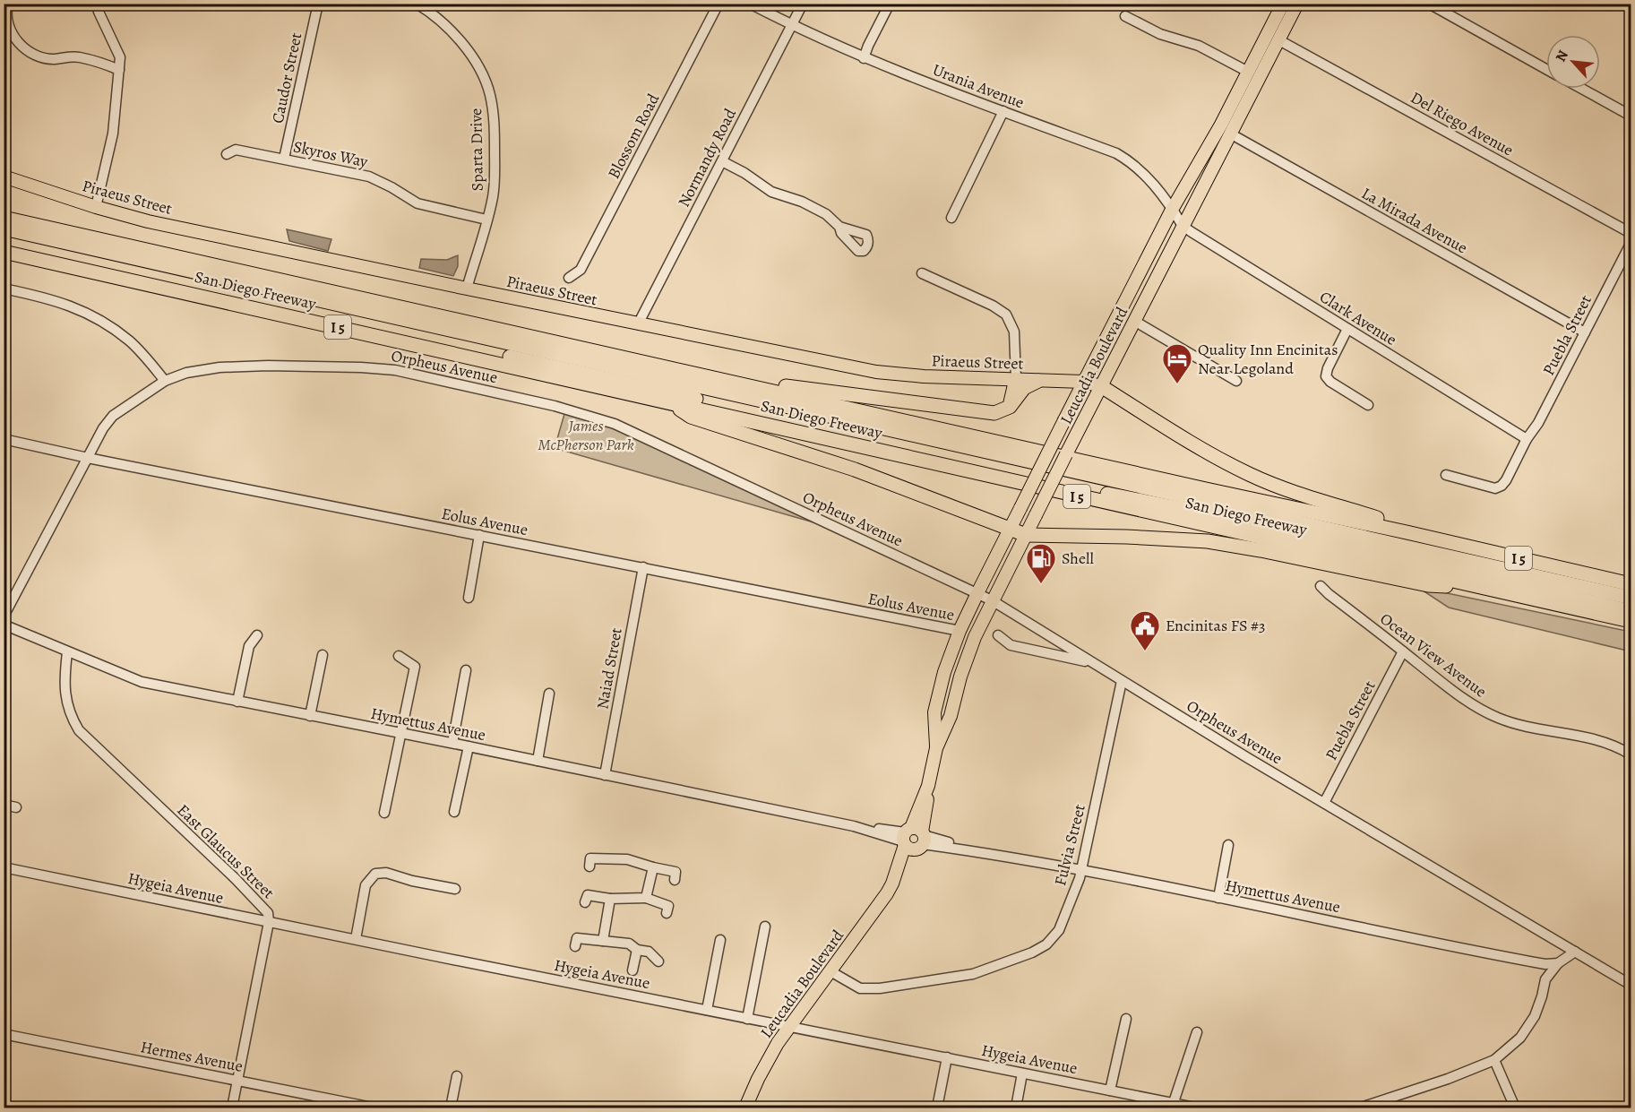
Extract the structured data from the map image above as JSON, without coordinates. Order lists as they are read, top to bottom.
{
  "streets": {
    "highway": ["San Diego Freeway", "I 5"],
    "main road": ["Piraeus Street", "Leucadia Boulevard"],
    "street": [
      "Caudor Street",
      "Urania Avenue",
      "Del Riego Avenue",
      "Blossom Road",
      "Sparta Drive",
      "Skyros Way",
      "Normandy Road",
      "La Mirada Avenue",
      "Clark Avenue",
      "Puebla Street",
      "Orpheus Avenue",
      "Eolus Avenue",
      "Ocean View Avenue",
      "Naiad Street",
      "Hymettus Avenue",
      "Fulvia Street",
      "East Glaucus Street",
      "Hygeia Avenue",
      "Hermes Avenue"
    ]
  },
  "crossings": [
    ["Caudor Street", "Skyros Way"],
    ["Urania Avenue", "Normandy Road"],
    ["Urania Avenue", "Clark Avenue"],
    ["Urania Avenue", "Leucadia Boulevard"],
    ["Del Riego Avenue", "Leucadia Boulevard"],
    ["Sparta Drive", "Skyros Way"],
    ["Sparta Drive", "Piraeus Street"],
    ["Normandy Road", "Piraeus Street"],
    ["Piraeus Street", "Leucadia Boulevard"],
    ["La Mirada Avenue", "Puebla Street"],
    ["La Mirada Avenue", "Leucadia Boulevard"],
    ["Clark Avenue", "Puebla Street"],
    ["Clark Avenue", "Leucadia Boulevard"],
    ["Puebla Street", "Orpheus Avenue"],
    ["Puebla Street", "Ocean View Avenue"],
    ["Leucadia Boulevard", "Orpheus Avenue"],
    ["Leucadia Boulevard", "Eolus Avenue"],
    ["Leucadia Boulevard", "Hymettus Avenue"],
    ["Leucadia Boulevard", "Fulvia Street"],
    ["Leucadia Boulevard", "Hygeia Avenue"],
    ["Orpheus Avenue", "Fulvia Street"],
    ["Eolus Avenue", "Naiad Street"],
    ["Naiad Street", "Hymettus Avenue"],
    ["Hymettus Avenue", "Fulvia Street"],
    ["Hymettus Avenue", "East Glaucus Street"],
    ["East Glaucus Street", "Hygeia Avenue"],
    ["East Glaucus Street", "Hermes Avenue"]
  ],
  "parks": ["James McPherson Park"],
  "places": {
    "hotel": ["Quality Inn Encinitas Near Legoland"],
    "fuel station": ["Shell"],
    "public building": ["Encinitas FS #3"]
  },
  "north": "top left"
}
